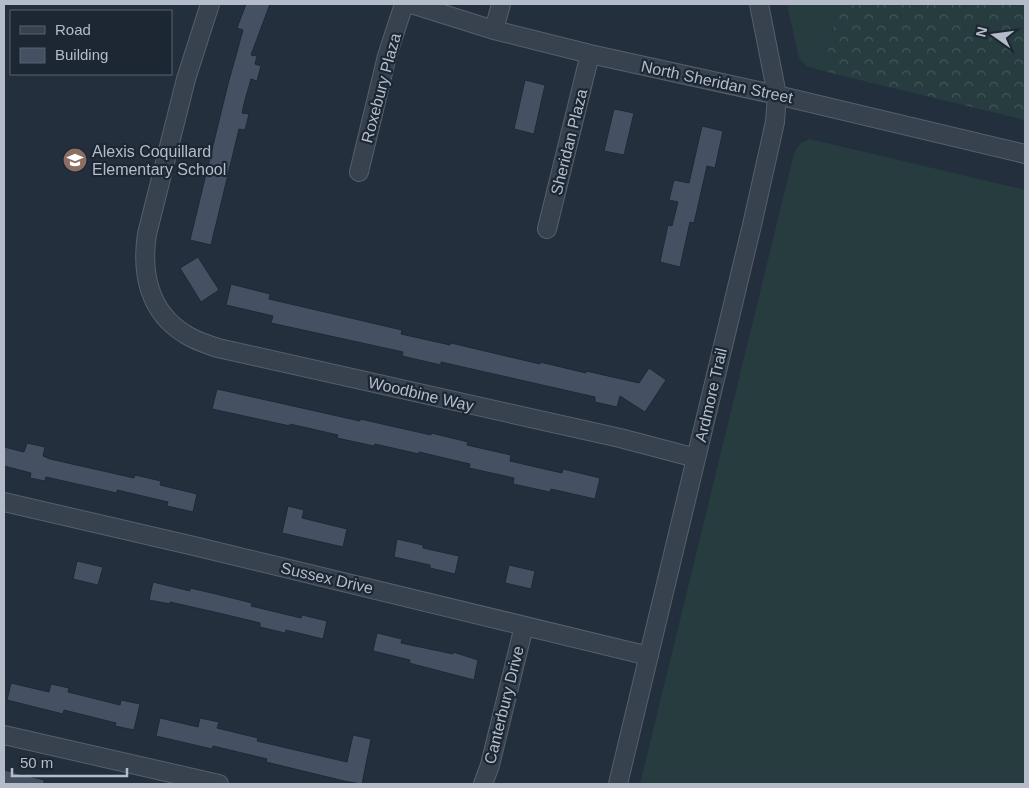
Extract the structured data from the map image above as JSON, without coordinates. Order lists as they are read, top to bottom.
{
  "streets": {
    "street": [
      "North Sheridan Street",
      "Roxebury Plaza",
      "Sheridan Plaza",
      "Woodbine Way",
      "Ardmore Trail",
      "Sussex Drive",
      "Canterbury Drive"
    ]
  },
  "crossings": [
    ["North Sheridan Street", "Sheridan Plaza"],
    ["North Sheridan Street", "Ardmore Trail"],
    ["Woodbine Way", "Ardmore Trail"],
    ["Ardmore Trail", "Sussex Drive"],
    ["Sussex Drive", "Canterbury Drive"]
  ],
  "places": {
    "school or university": ["Alexis Coquillard Elementary School"]
  },
  "legend": ["Road", "Building"],
  "scale_bar": "50 m",
  "north": "left"
}
